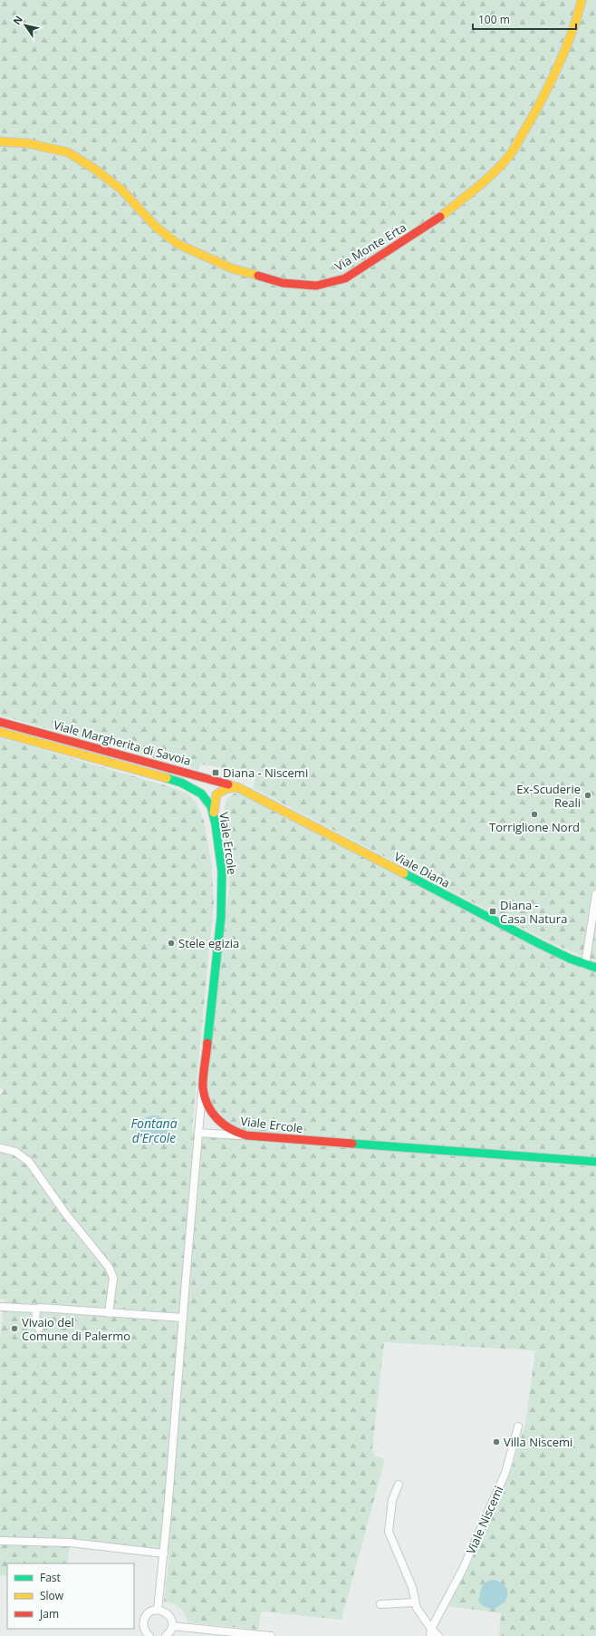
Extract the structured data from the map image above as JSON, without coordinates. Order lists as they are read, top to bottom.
{
  "streets": {
    "street": [
      "Via Monte Erta",
      "Viale Margherita di Savoia",
      "Viale Ercole",
      "Viale Diana",
      "Viale Niscemi"
    ]
  },
  "crossings": [
    ["Viale Margherita di Savoia", "Viale Ercole"],
    ["Viale Margherita di Savoia", "Viale Diana"]
  ],
  "water": ["Fontana d'Ercole"],
  "places": {
    "transit": ["Diana - Niscemi", "Diana - Casa Natura"],
    "other": [
      "Ex-Scuderie Reali",
      "Torriglione Nord",
      "Stele egizia",
      "Vivaio del Comune di Palermo",
      "Villa Niscemi"
    ]
  },
  "legend": ["Fast", "Slow", "Jam"],
  "scale_bar": "100 m",
  "north": "top left"
}
